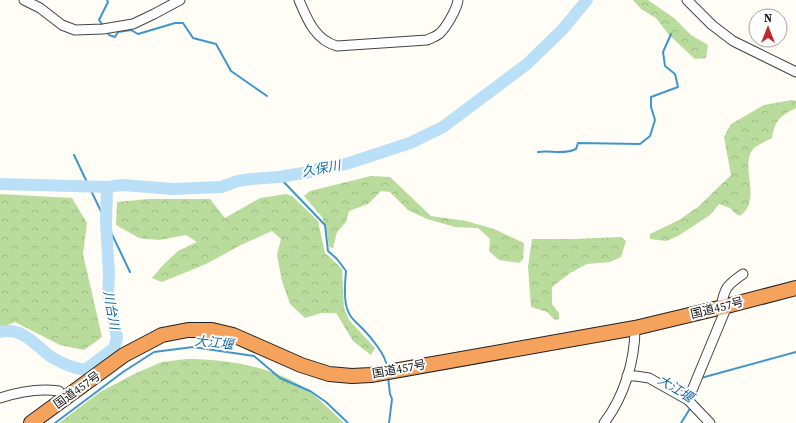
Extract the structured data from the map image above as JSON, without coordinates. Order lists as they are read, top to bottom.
{
  "streets": {
    "highway": ["国道457号"]
  },
  "water": ["久保川", "川台川", "大江堰"],
  "north": "top"
}
